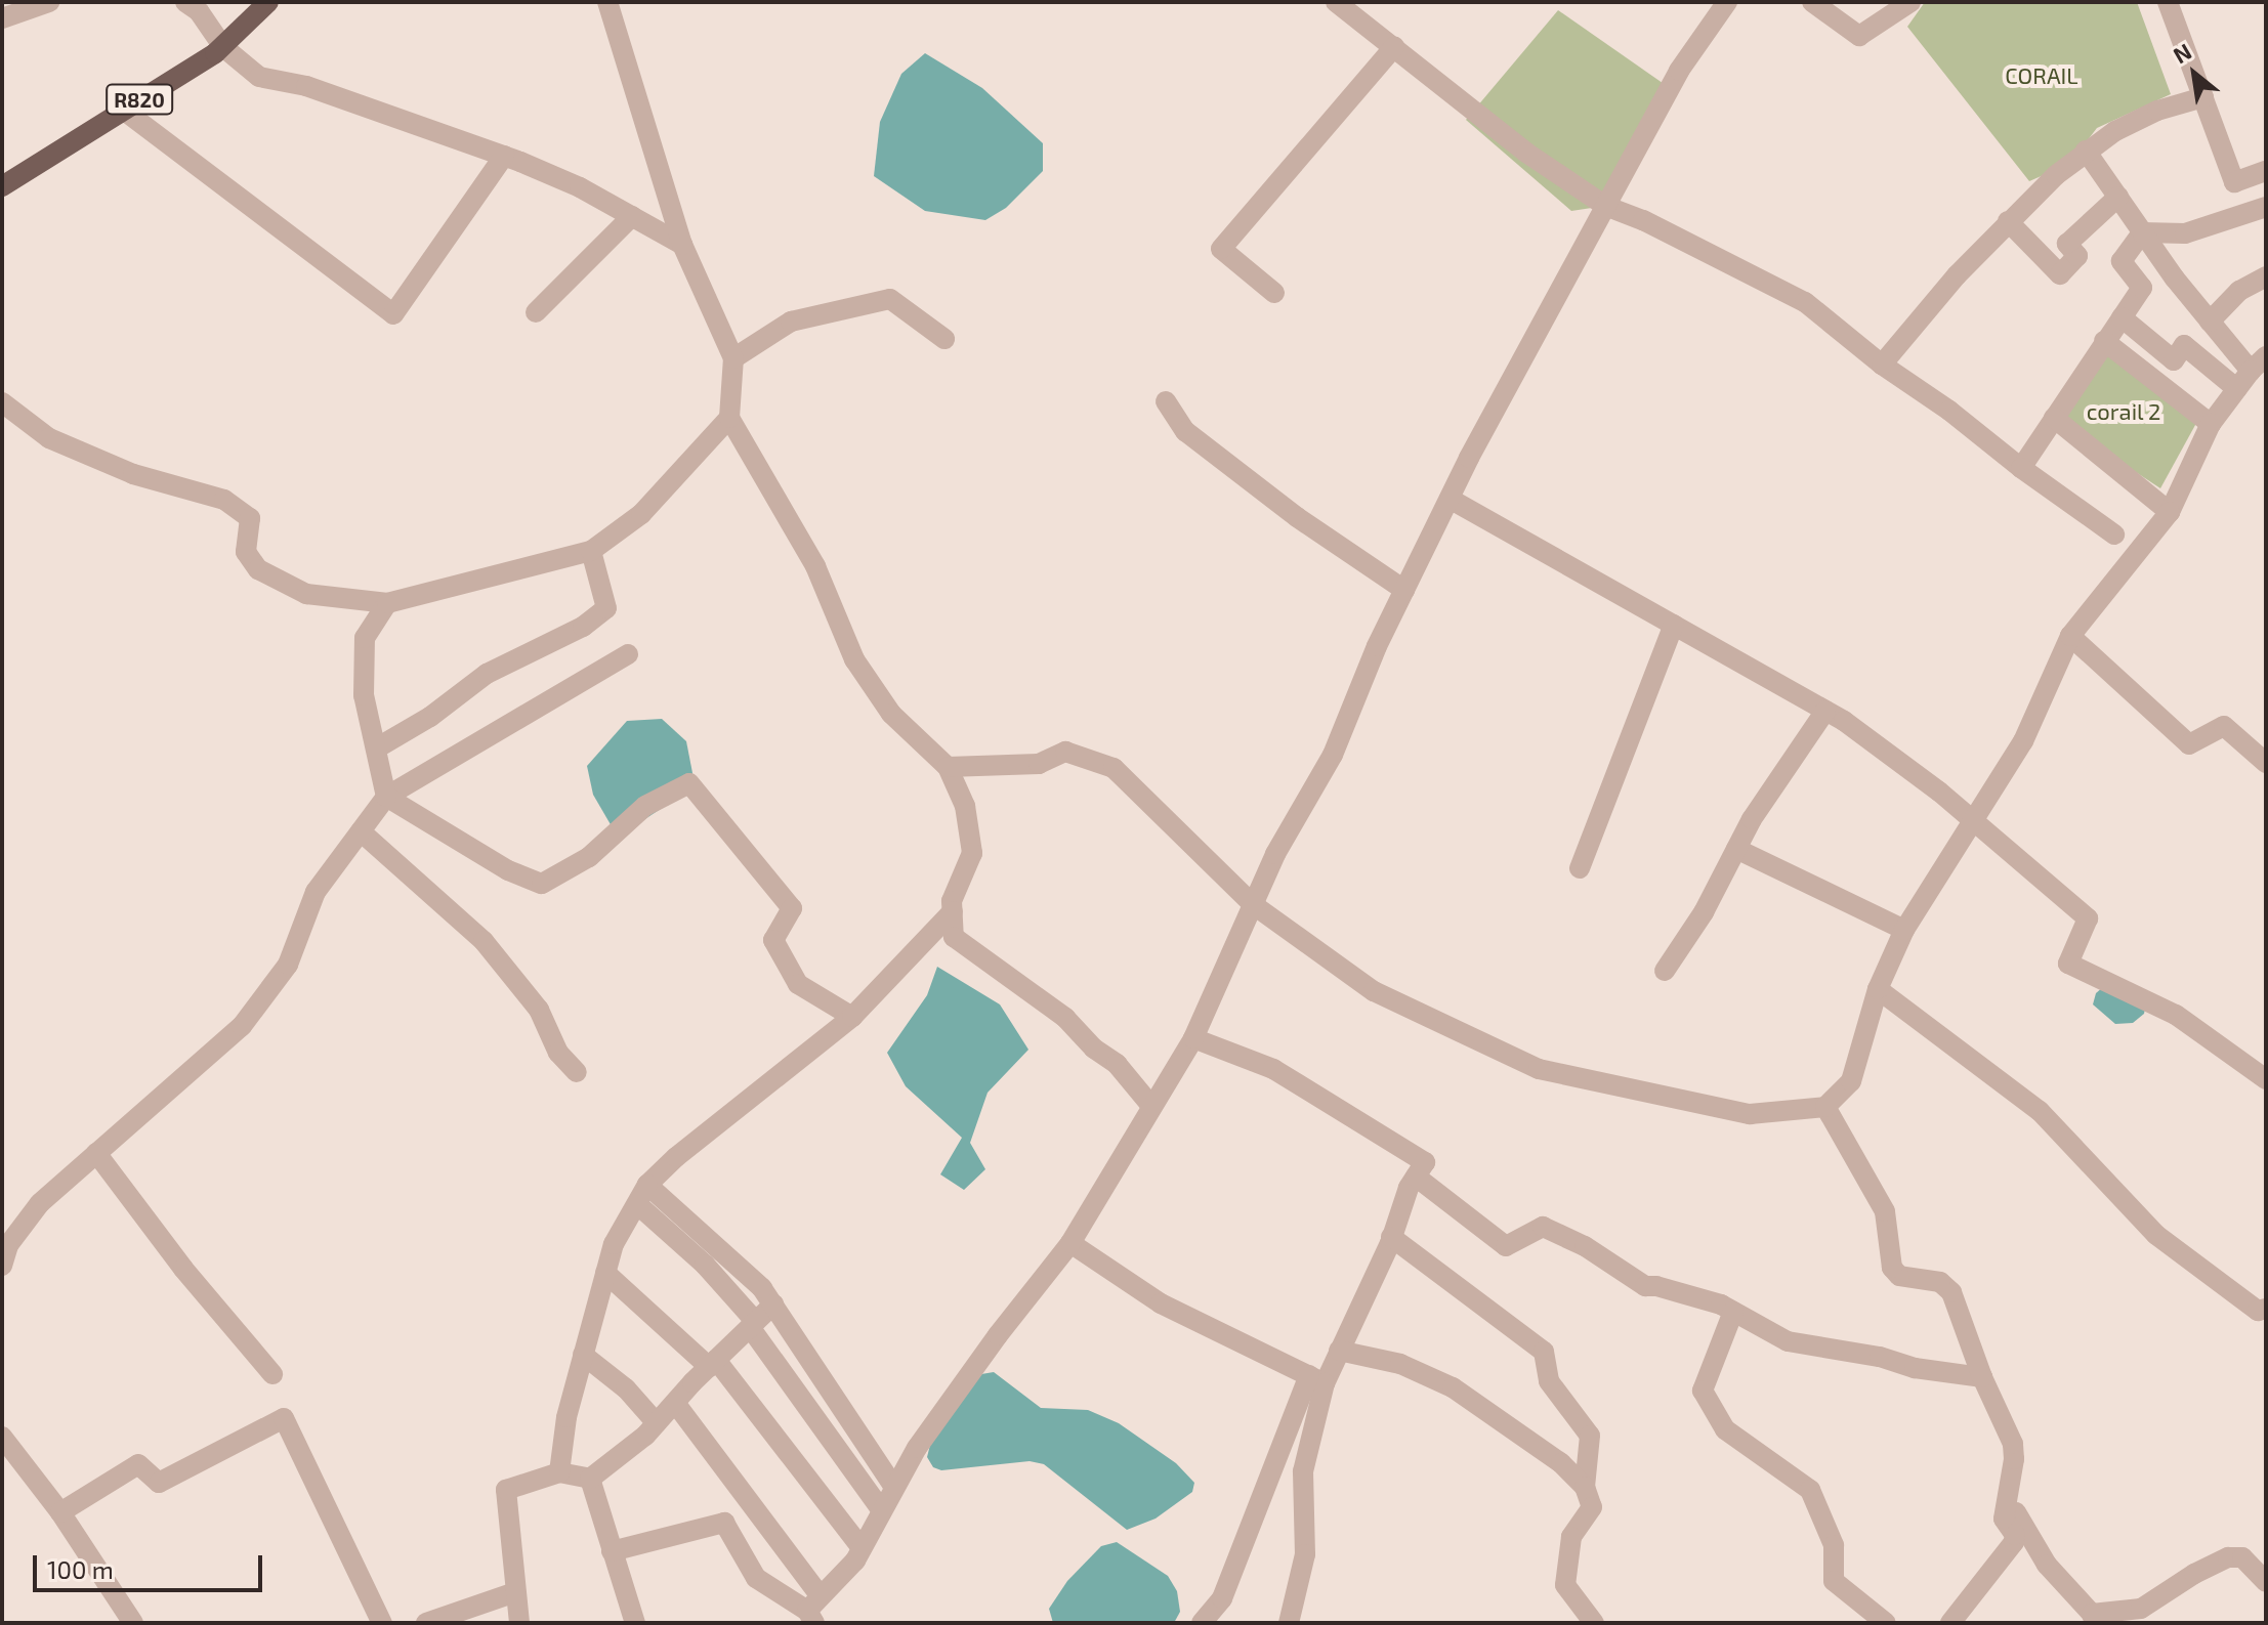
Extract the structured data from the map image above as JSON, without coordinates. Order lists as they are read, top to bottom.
{
  "streets": {
    "main road": ["R820"]
  },
  "parks": ["CORAIL", "corail 2"],
  "scale_bar": "100 m",
  "north": "top left"
}
